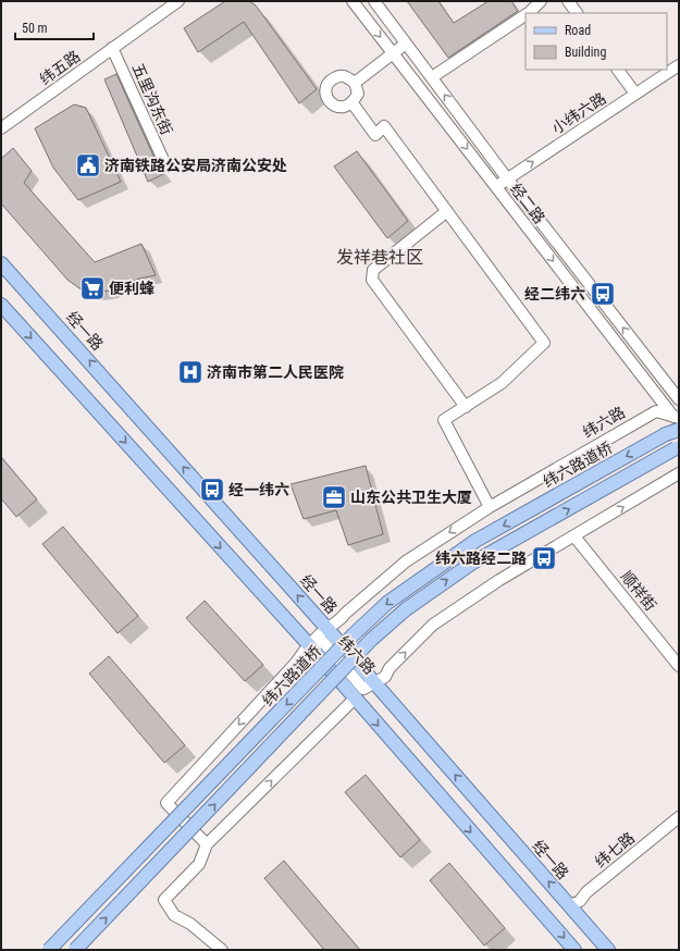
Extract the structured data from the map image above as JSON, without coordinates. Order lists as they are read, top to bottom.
{
  "streets": {
    "main road": ["经一路", "纬六路道桥"],
    "street": [
      "纬五路",
      "五里沟东街",
      "小纬六路",
      "经二路",
      "纬六路",
      "顺祥街",
      "纬七路"
    ]
  },
  "crossings": [
    ["纬五路", "五里沟东街"],
    ["小纬六路", "经二路"],
    ["经二路", "纬六路"],
    ["经一路", "纬六路"],
    ["经一路", "纬七路"],
    ["纬六路", "顺祥街"]
  ],
  "one_way": ["小纬六路"],
  "districts": ["发祥巷社区"],
  "places": {
    "public building": ["济南铁路公安局济南公安处"],
    "supermarket": ["便利蜂"],
    "bus stop": ["经二纬六", "经一纬六", "纬六路经二路"],
    "hospital": ["济南市第二人民医院"],
    "office": ["山东公共卫生大厦"]
  },
  "legend": ["Road", "Building"],
  "scale_bar": "50 m"
}
